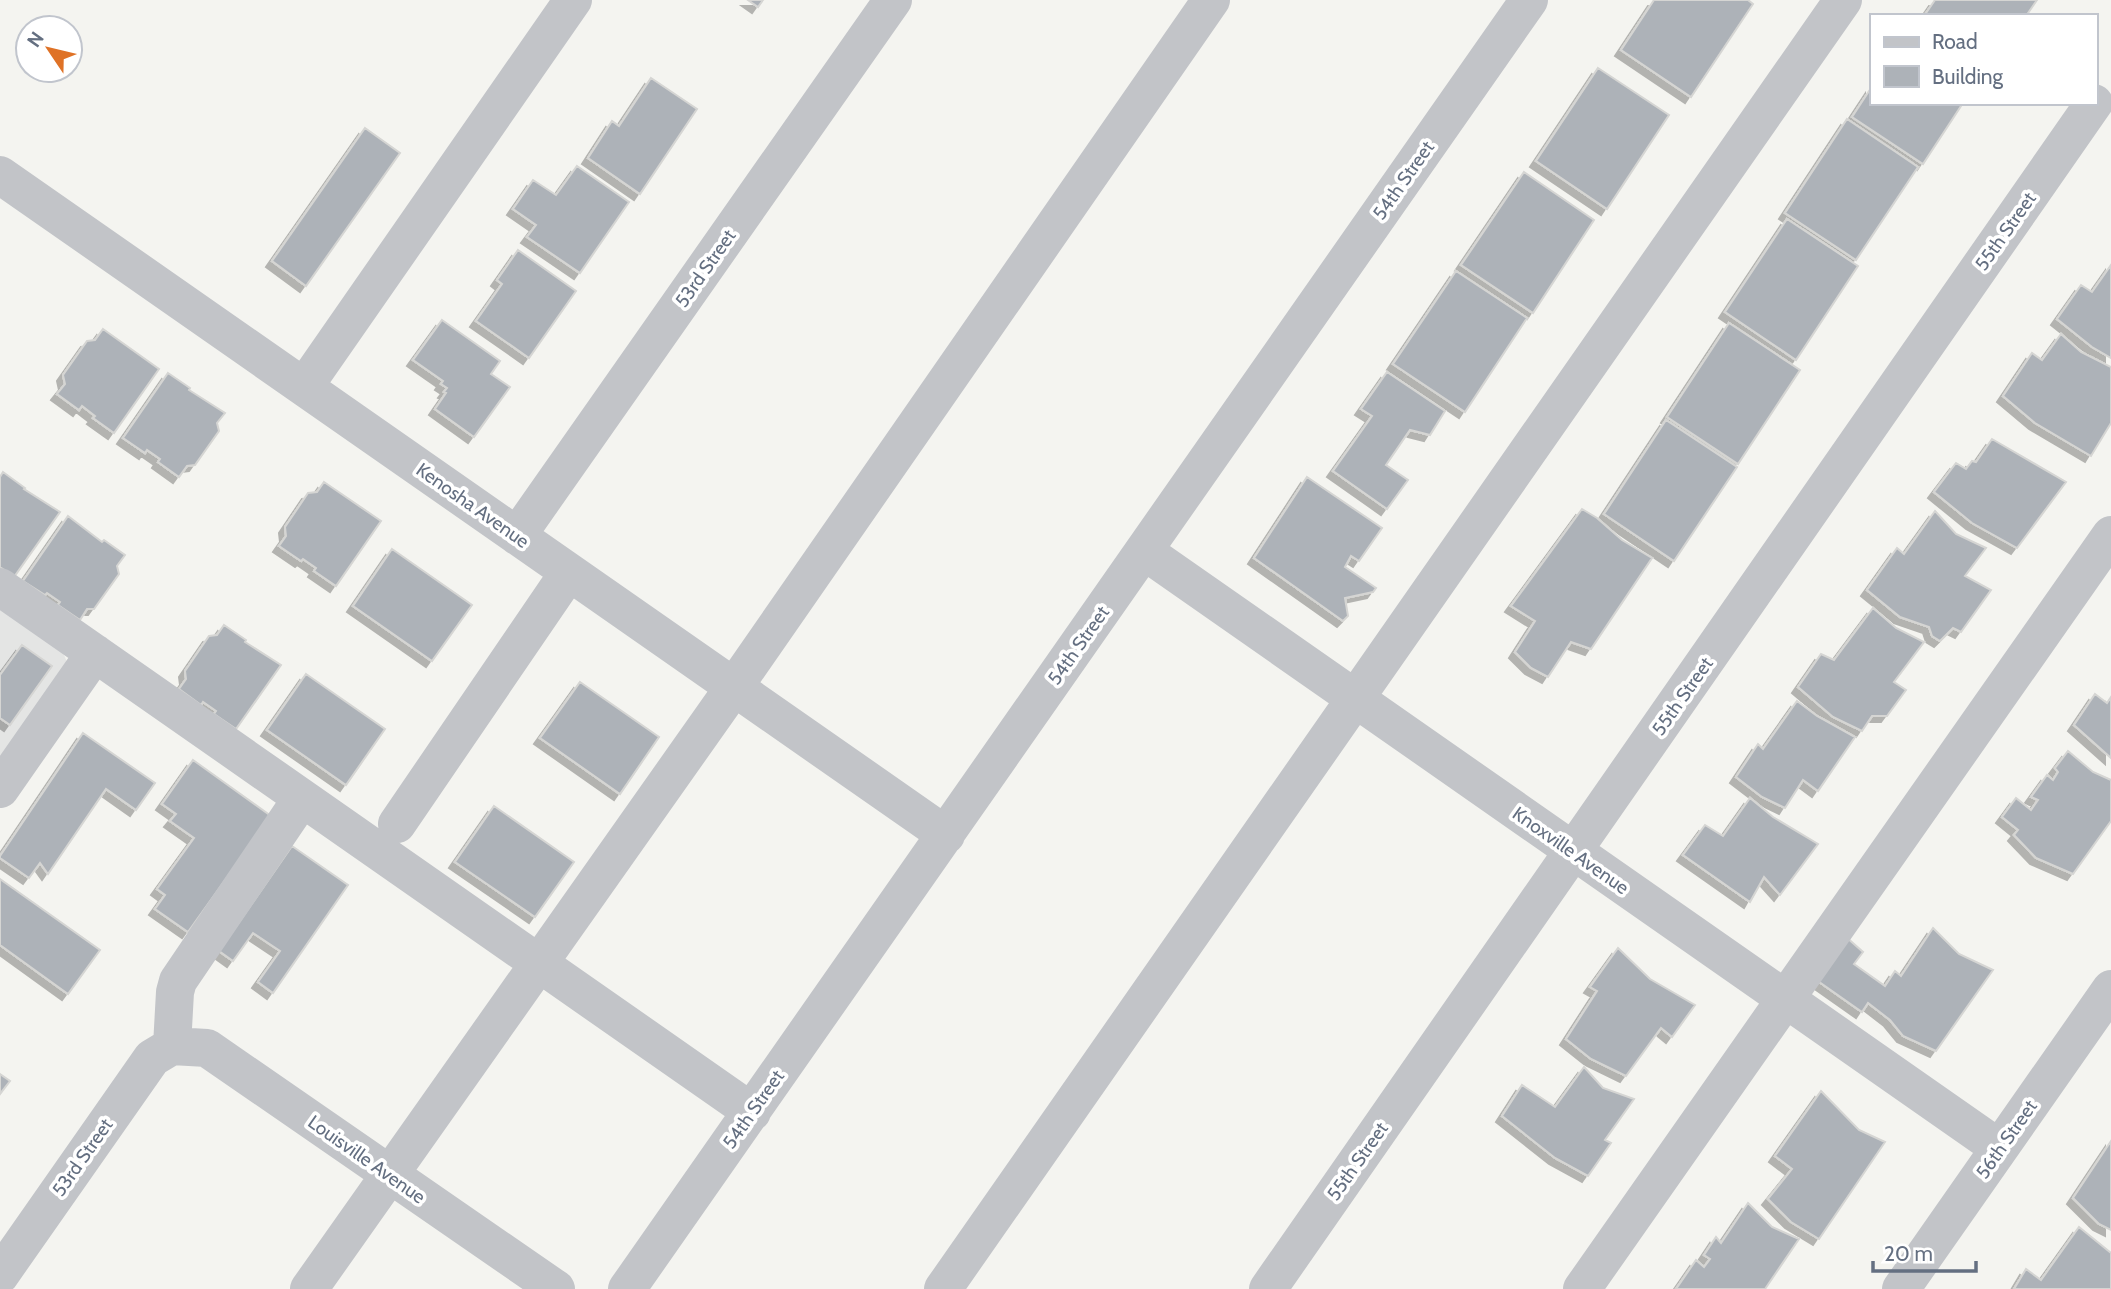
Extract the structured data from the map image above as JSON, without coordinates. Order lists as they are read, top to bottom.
{
  "streets": {
    "street": [
      "54th Street",
      "55th Street",
      "53rd Street",
      "Kenosha Avenue",
      "Knoxville Avenue",
      "56th Street",
      "Louisville Avenue"
    ]
  },
  "crossings": [
    ["54th Street", "Kenosha Avenue"],
    ["54th Street", "Knoxville Avenue"],
    ["55th Street", "Knoxville Avenue"],
    ["53rd Street", "Kenosha Avenue"],
    ["53rd Street", "Louisville Avenue"],
    ["Knoxville Avenue", "56th Street"]
  ],
  "legend": ["Road", "Building"],
  "scale_bar": "20 m",
  "north": "top left"
}
